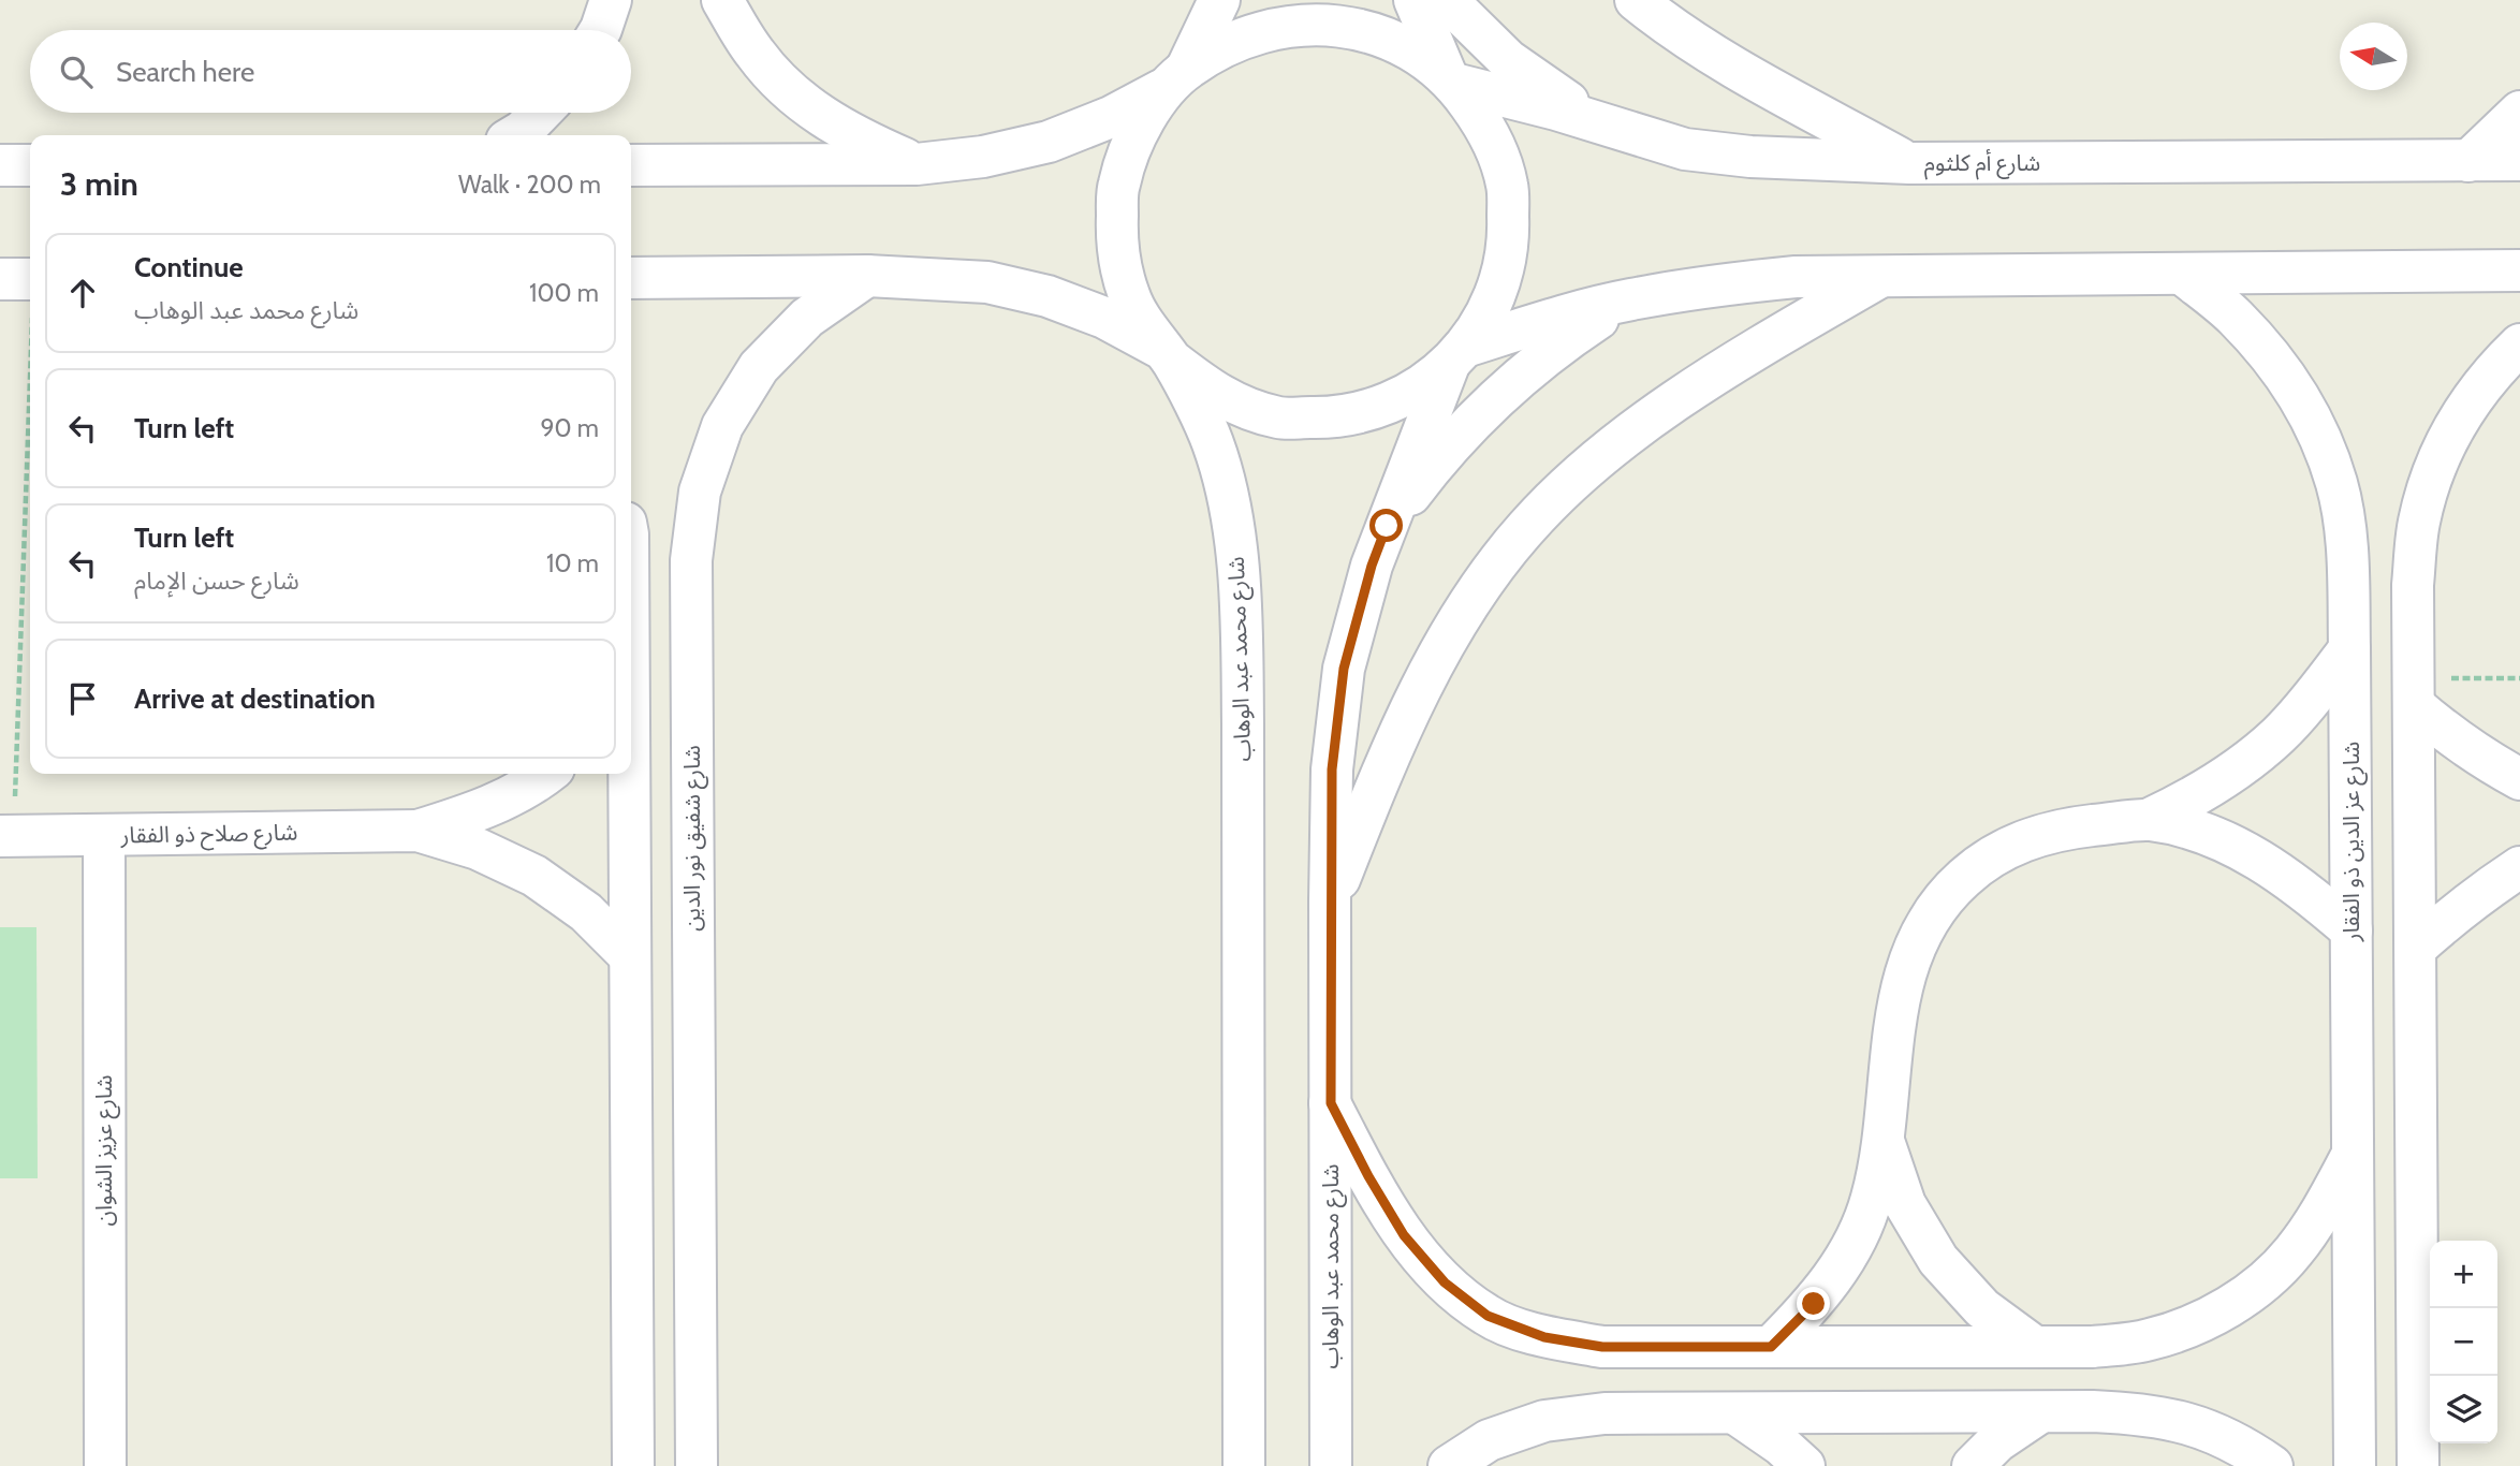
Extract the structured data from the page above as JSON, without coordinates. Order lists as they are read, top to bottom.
{
  "streets": {
    "street": [
      "شارع أم كلثوم",
      "شارع محمد عبد الوهاب",
      "شارع صلاح ذو الفقار",
      "شارع شفيق نور الدين",
      "شارع عز الدين ذو الفقار",
      "شارع عزيز الشوان"
    ]
  },
  "crossings": [
    ["شارع صلاح ذو الفقار", "شارع عزيز الشوان"]
  ],
  "north": "left",
  "page": {
    "search": "Search here",
    "heading": ["3 min", "Walk · 200 m"],
    "list": [
      ["Continue", "شارع محمد عبد الوهاب", "100 m"],
      ["Turn left", "90 m"],
      ["Turn left", "شارع حسن الإمام", "10 m"],
      "Arrive at destination"
    ],
    "map_buttons": ["+", "−"]
  }
}
